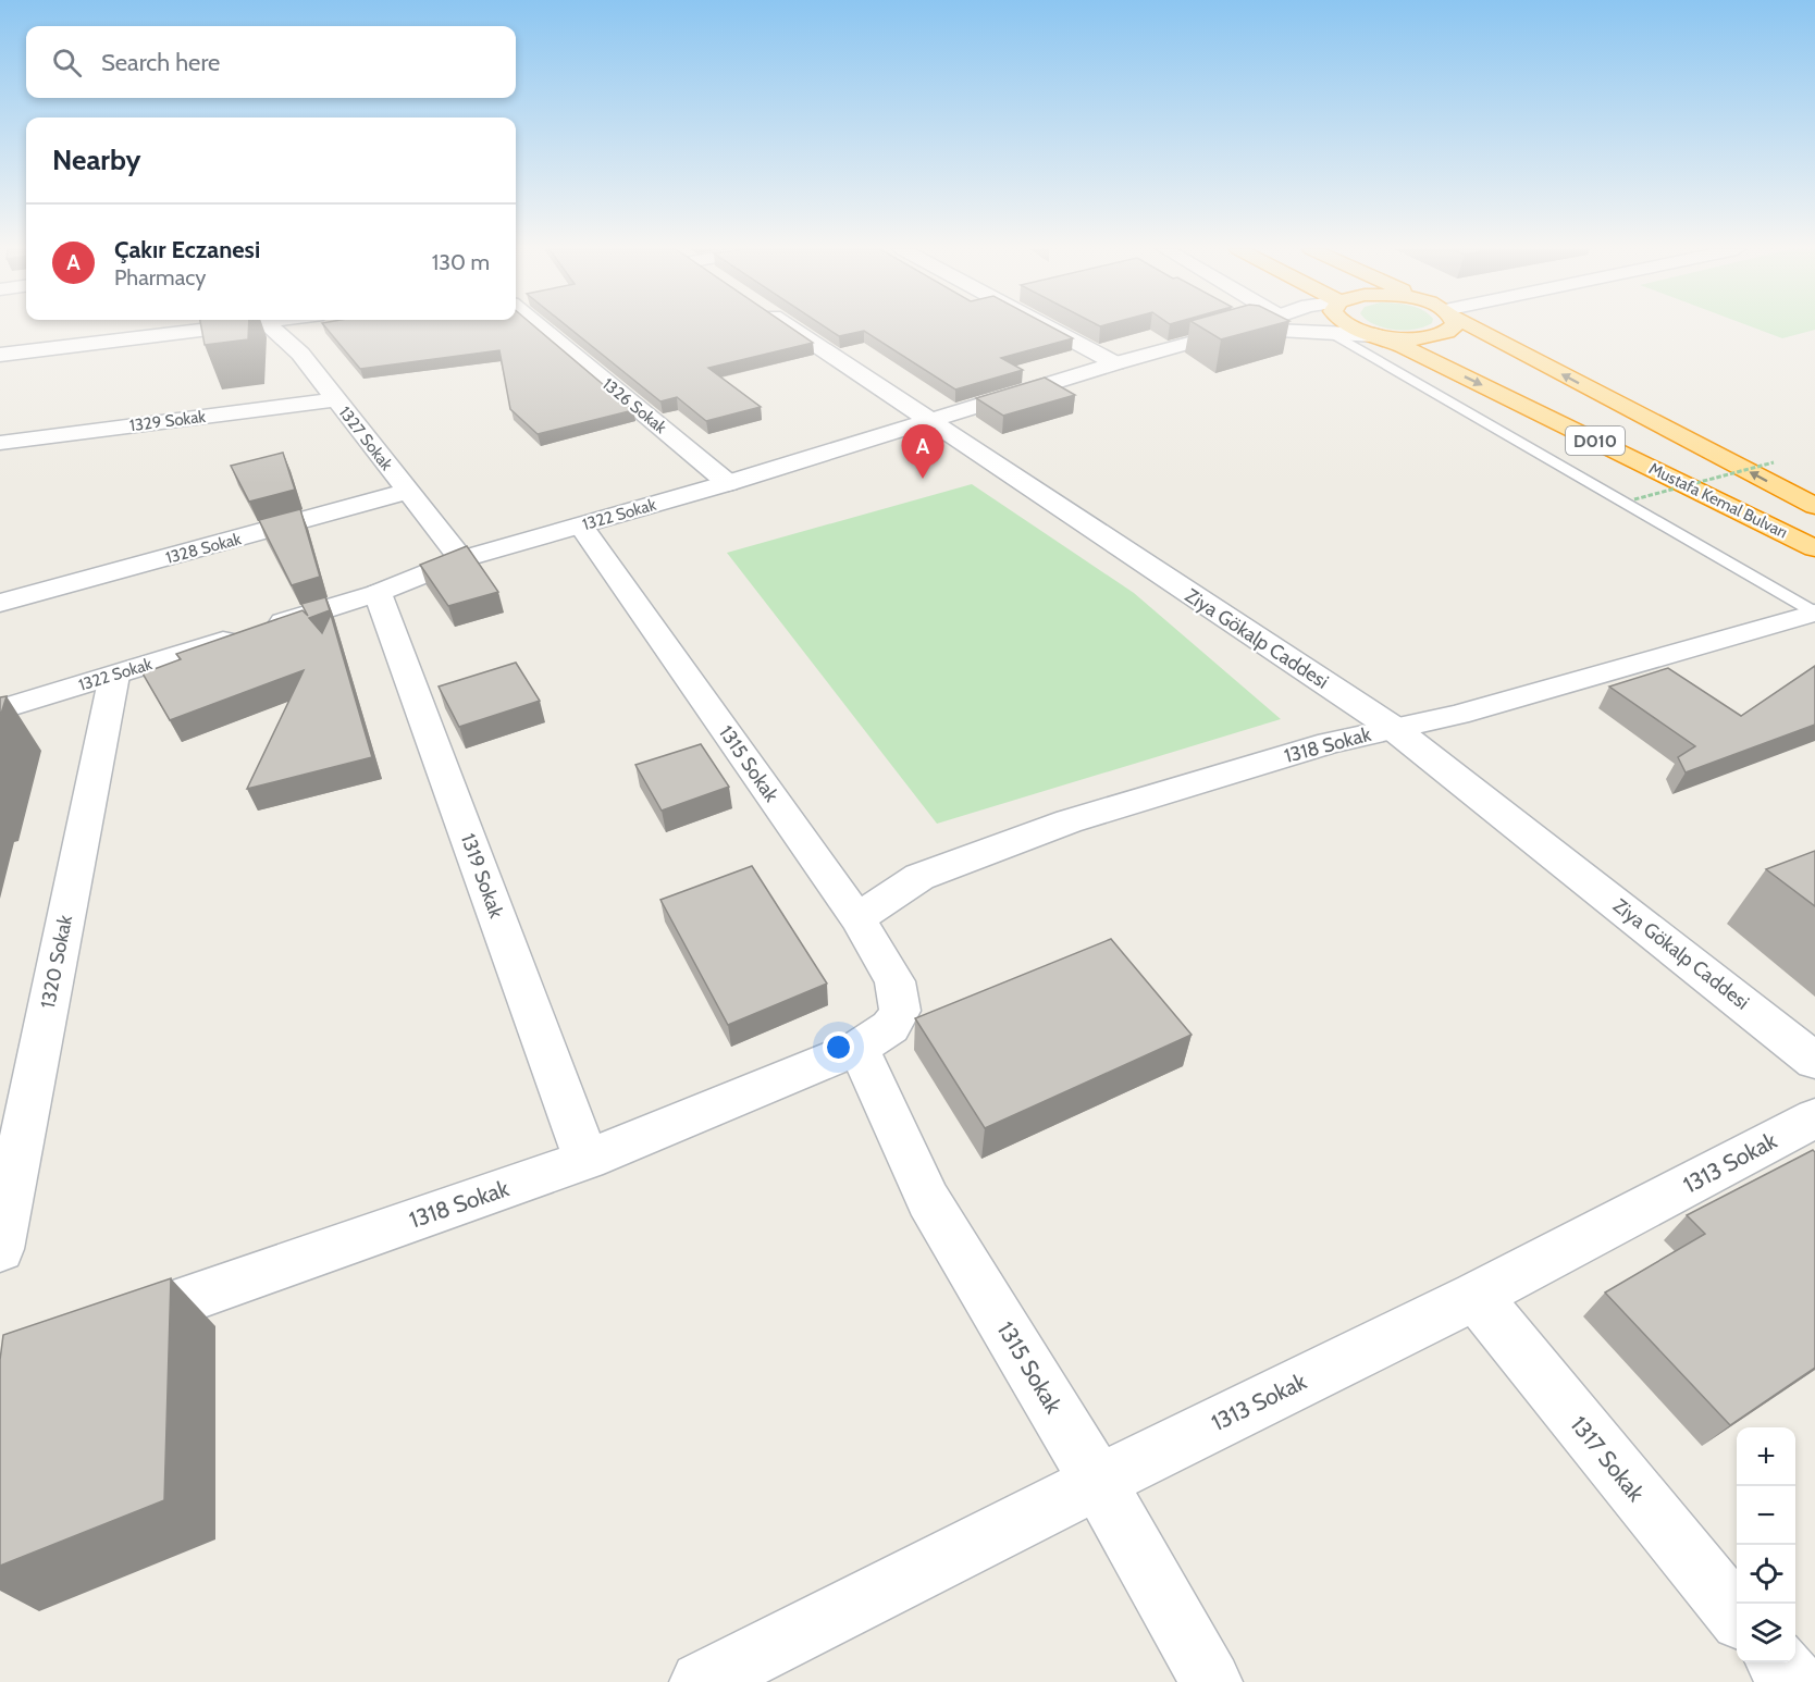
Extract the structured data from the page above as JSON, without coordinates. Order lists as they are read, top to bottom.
{
  "streets": {
    "highway": ["D010", "Mustafa Kemal Bulvarı"],
    "street": [
      "1326 Sokak",
      "1329 Sokak",
      "1327 Sokak",
      "1322 Sokak",
      "1328 Sokak",
      "Ziya Gökalp Caddesi",
      "1318 Sokak",
      "1315 Sokak",
      "1319 Sokak",
      "1320 Sokak",
      "1313 Sokak",
      "1317 Sokak"
    ]
  },
  "crossings": [
    ["1326 Sokak", "1322 Sokak"],
    ["1329 Sokak", "1327 Sokak"],
    ["1327 Sokak", "1322 Sokak"],
    ["1327 Sokak", "1328 Sokak"],
    ["1322 Sokak", "Ziya Gökalp Caddesi"],
    ["1322 Sokak", "1315 Sokak"],
    ["1322 Sokak", "1319 Sokak"],
    ["1322 Sokak", "1320 Sokak"],
    ["Ziya Gökalp Caddesi", "1318 Sokak"],
    ["1318 Sokak", "1315 Sokak"],
    ["1318 Sokak", "1319 Sokak"],
    ["1315 Sokak", "1313 Sokak"],
    ["1313 Sokak", "1317 Sokak"]
  ],
  "page": {
    "search": "Search here",
    "heading": "Nearby",
    "list": [
      {
        "mark": "A",
        "name": "Çakır Eczanesi",
        "note": "Pharmacy",
        "value": "130 m"
      }
    ],
    "pins": "A",
    "map_buttons": ["+", "−"]
  }
}
